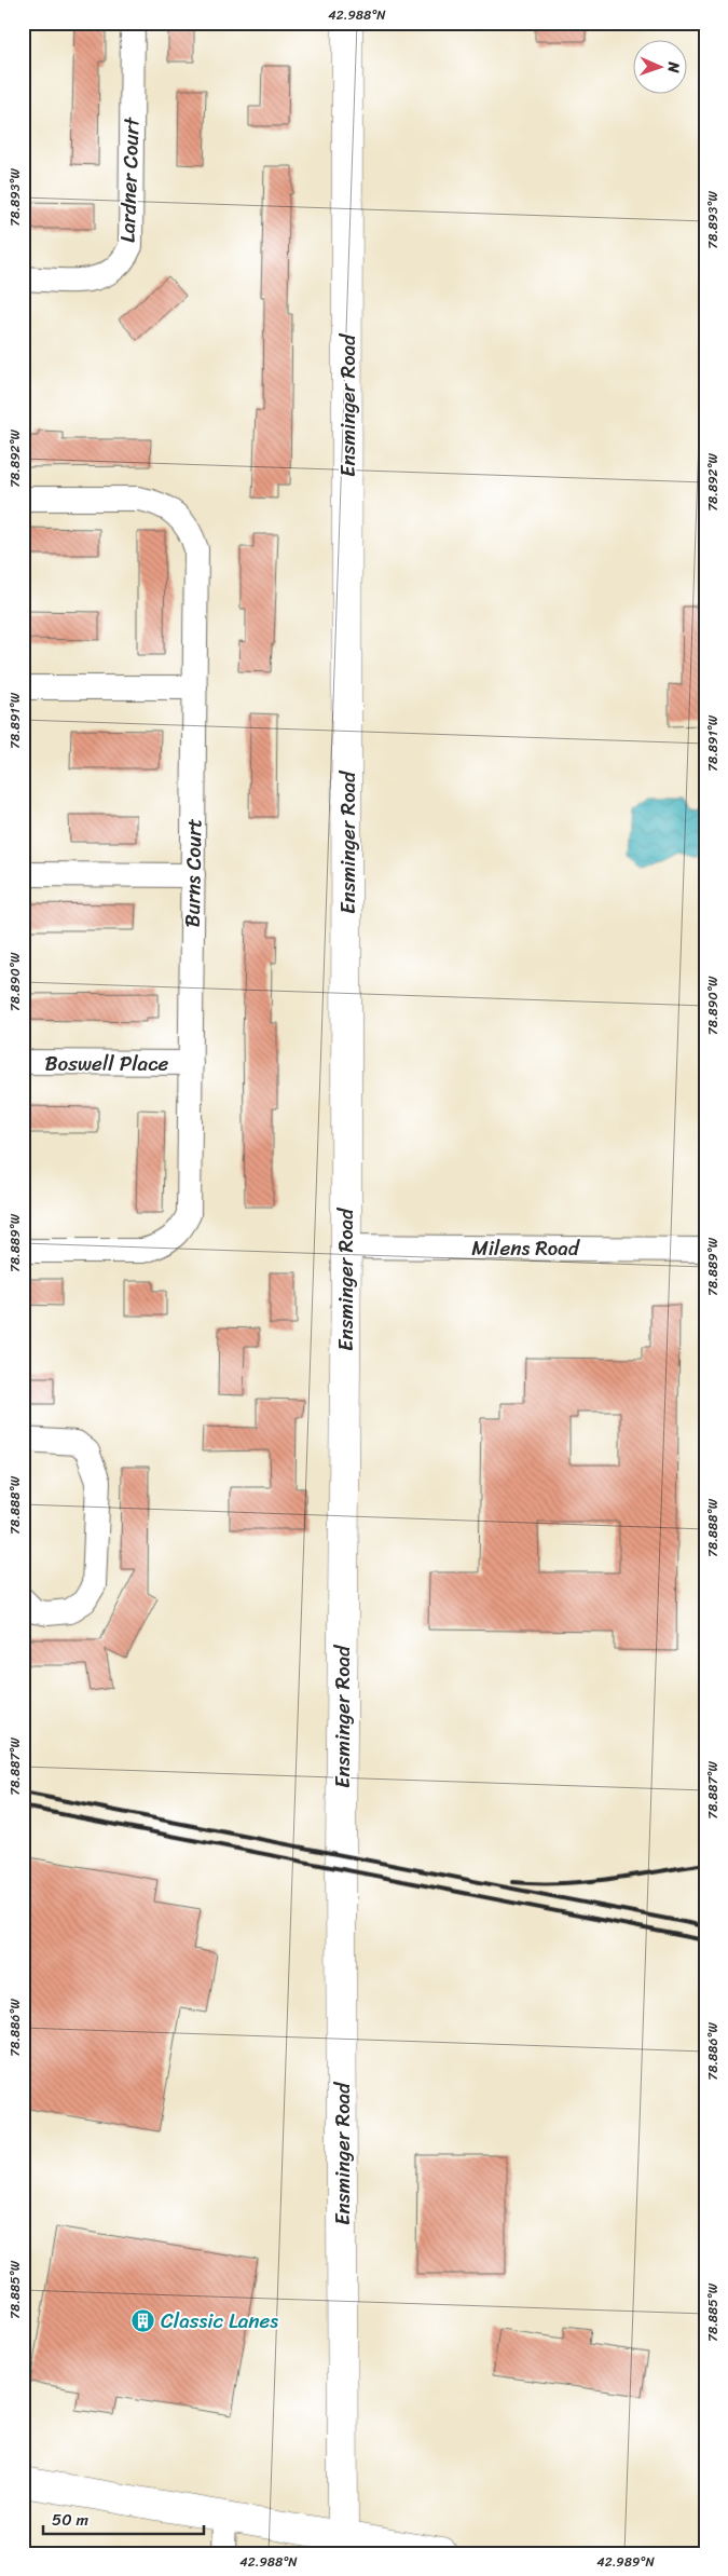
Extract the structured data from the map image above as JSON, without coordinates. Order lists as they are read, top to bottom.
{
  "streets": {
    "street": [
      "Lardner Court",
      "Ensminger Road",
      "Burns Court",
      "Boswell Place",
      "Milens Road"
    ]
  },
  "crossings": [
    ["Ensminger Road", "Milens Road"],
    ["Burns Court", "Boswell Place"]
  ],
  "places": {
    "building": ["Classic Lanes"]
  },
  "scale_bar": "50 m",
  "north": "right",
  "coordinates": [
    "42.988°N",
    "78.893°W",
    "78.892°W",
    "78.891°W",
    "78.890°W",
    "78.889°W",
    "78.888°W",
    "78.887°W",
    "78.886°W",
    "78.885°W",
    "42.989°N"
  ]
}
